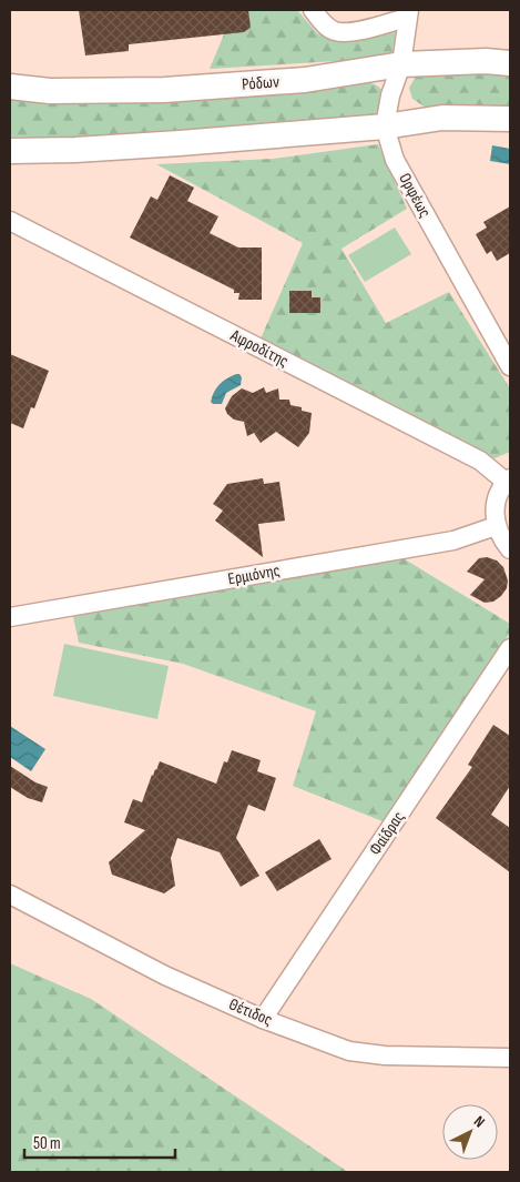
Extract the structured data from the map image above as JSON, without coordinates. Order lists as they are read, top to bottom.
{
  "streets": {
    "street": [
      "Ρόδων",
      "Ορφέως",
      "Αφροδίτης",
      "Ερμιόνης",
      "Φαίδρας",
      "Θέτιδος"
    ]
  },
  "crossings": [
    ["Ρόδων", "Ορφέως"],
    ["Φαίδρας", "Θέτιδος"]
  ],
  "scale_bar": "50 m",
  "north": "top right"
}
